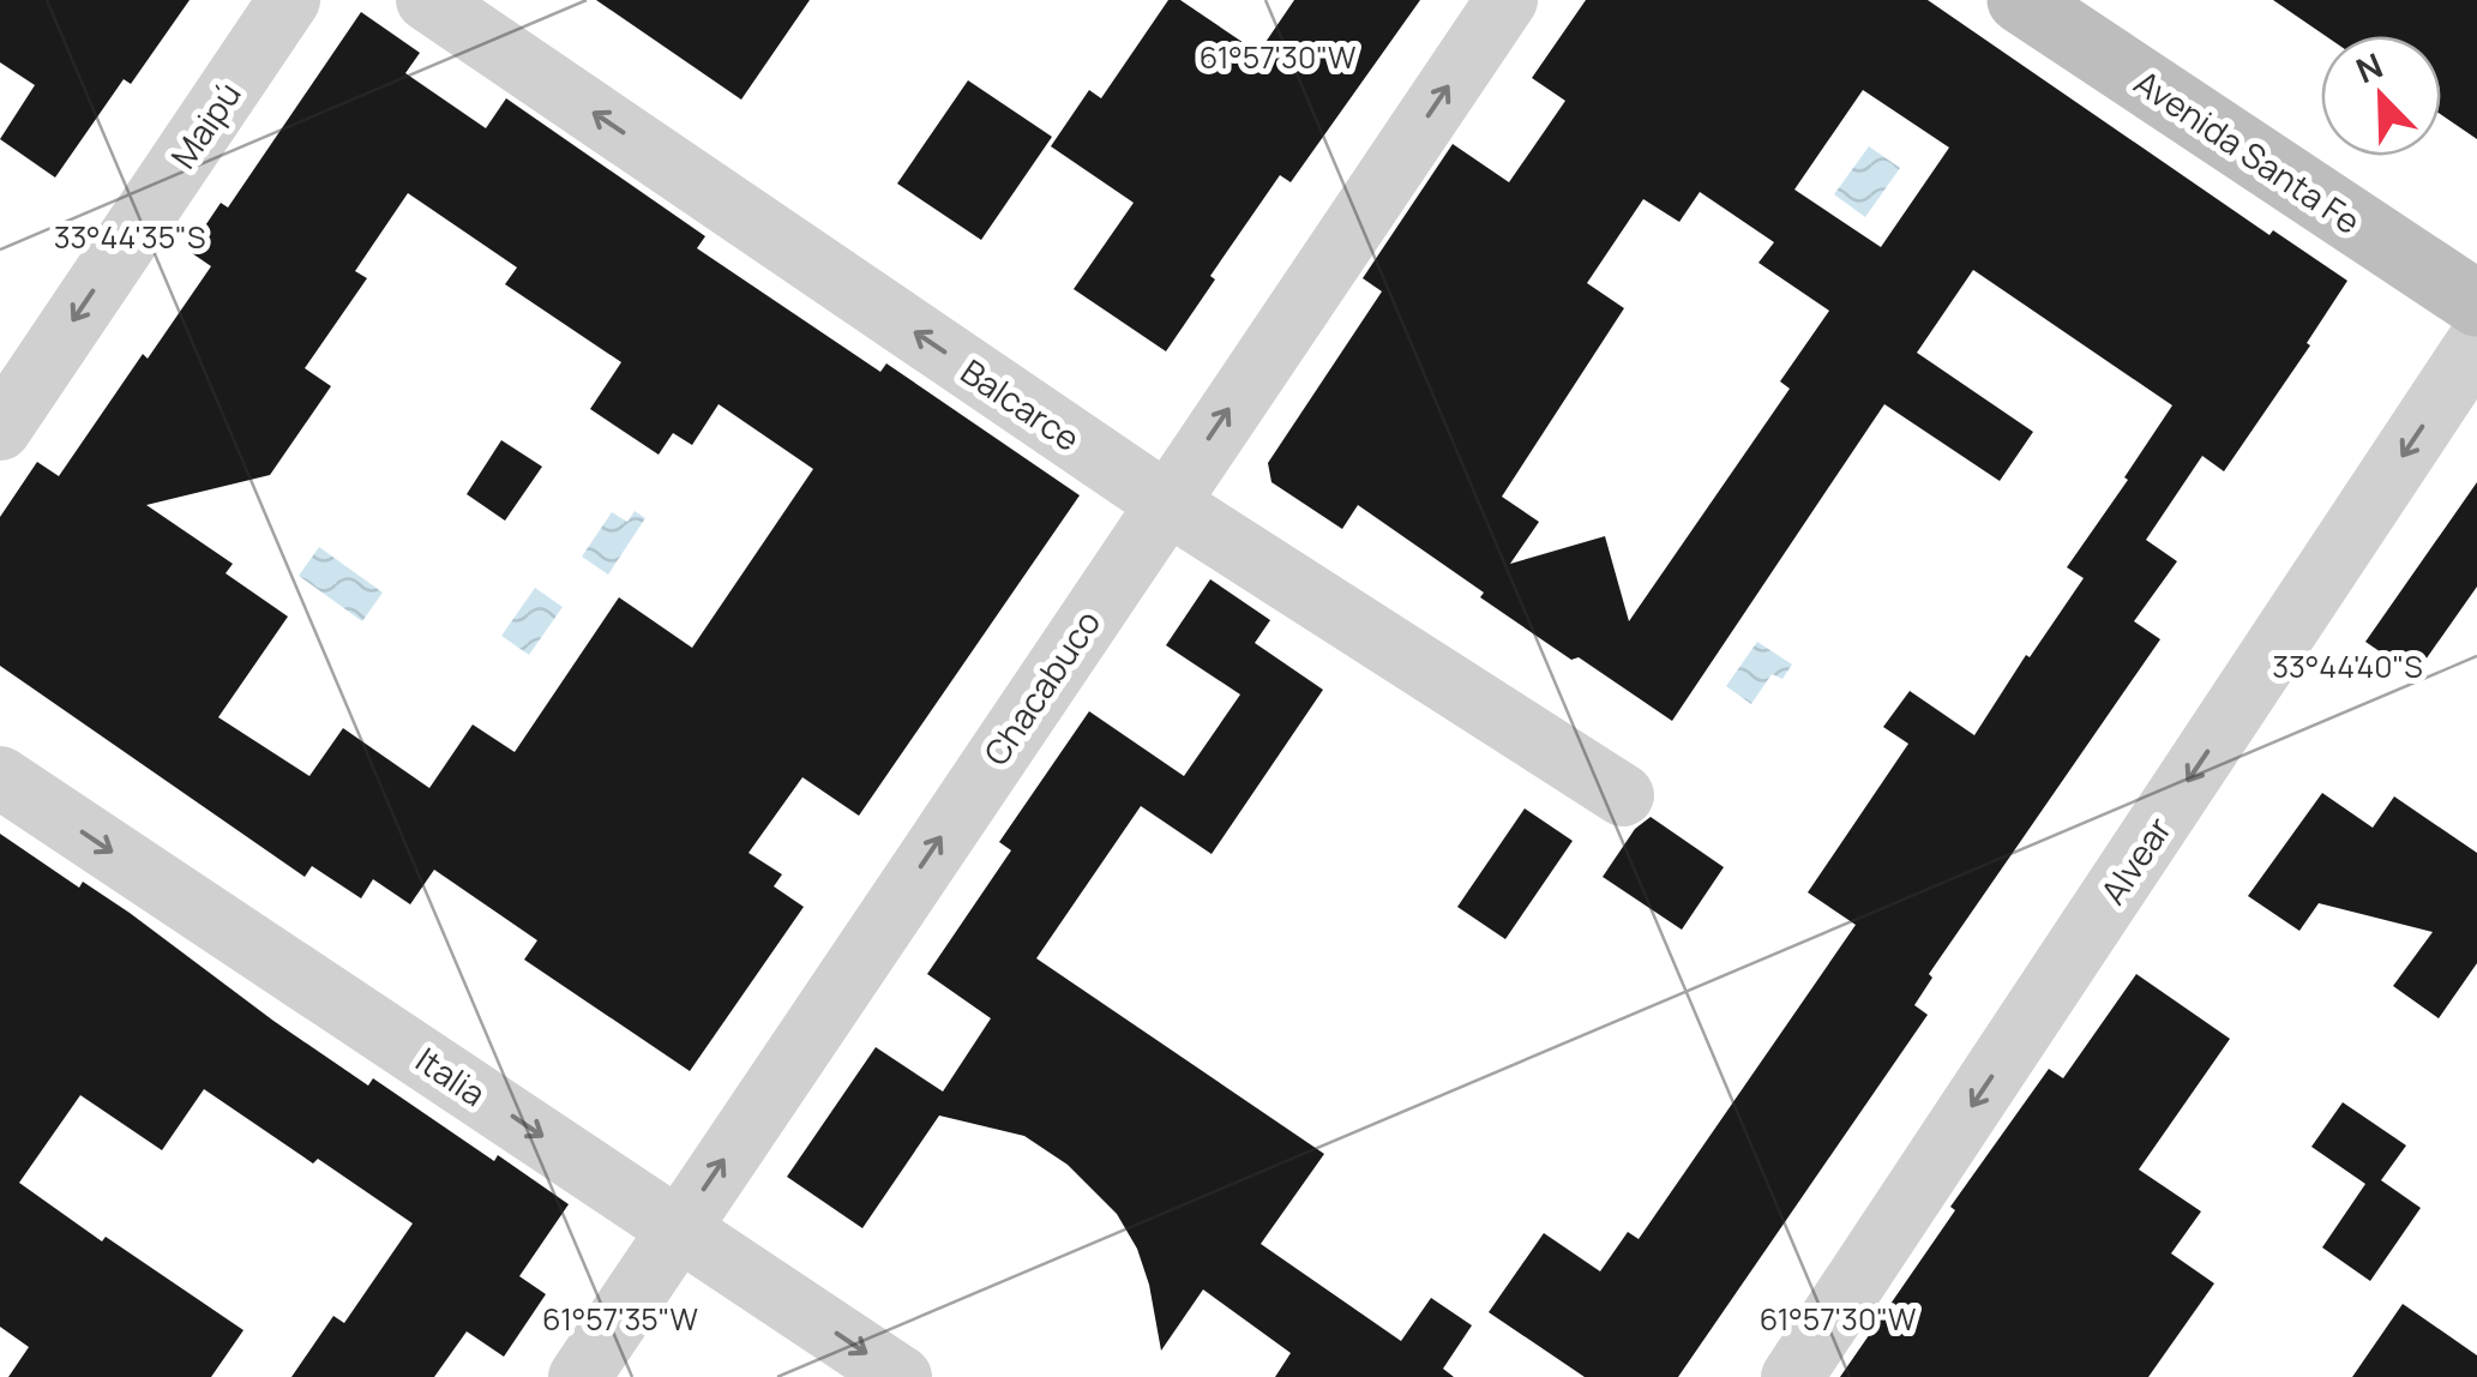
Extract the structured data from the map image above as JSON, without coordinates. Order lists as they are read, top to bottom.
{
  "streets": {
    "main road": ["Avenida Santa Fe"],
    "street": [
      "Maipú",
      "Balcarce",
      "Chacabuco",
      "Alvear",
      "Italia"
    ]
  },
  "crossings": [
    ["Balcarce", "Chacabuco"],
    ["Chacabuco", "Italia"]
  ],
  "one_way": [
    "Maipú",
    "Balcarce",
    "Chacabuco",
    "Alvear",
    "Italia"
  ],
  "north": "top left",
  "coordinates": [
    "61°57'30\"W",
    "33°44'35\"S",
    "33°44'40\"S",
    "61°57'35\"W"
  ]
}
